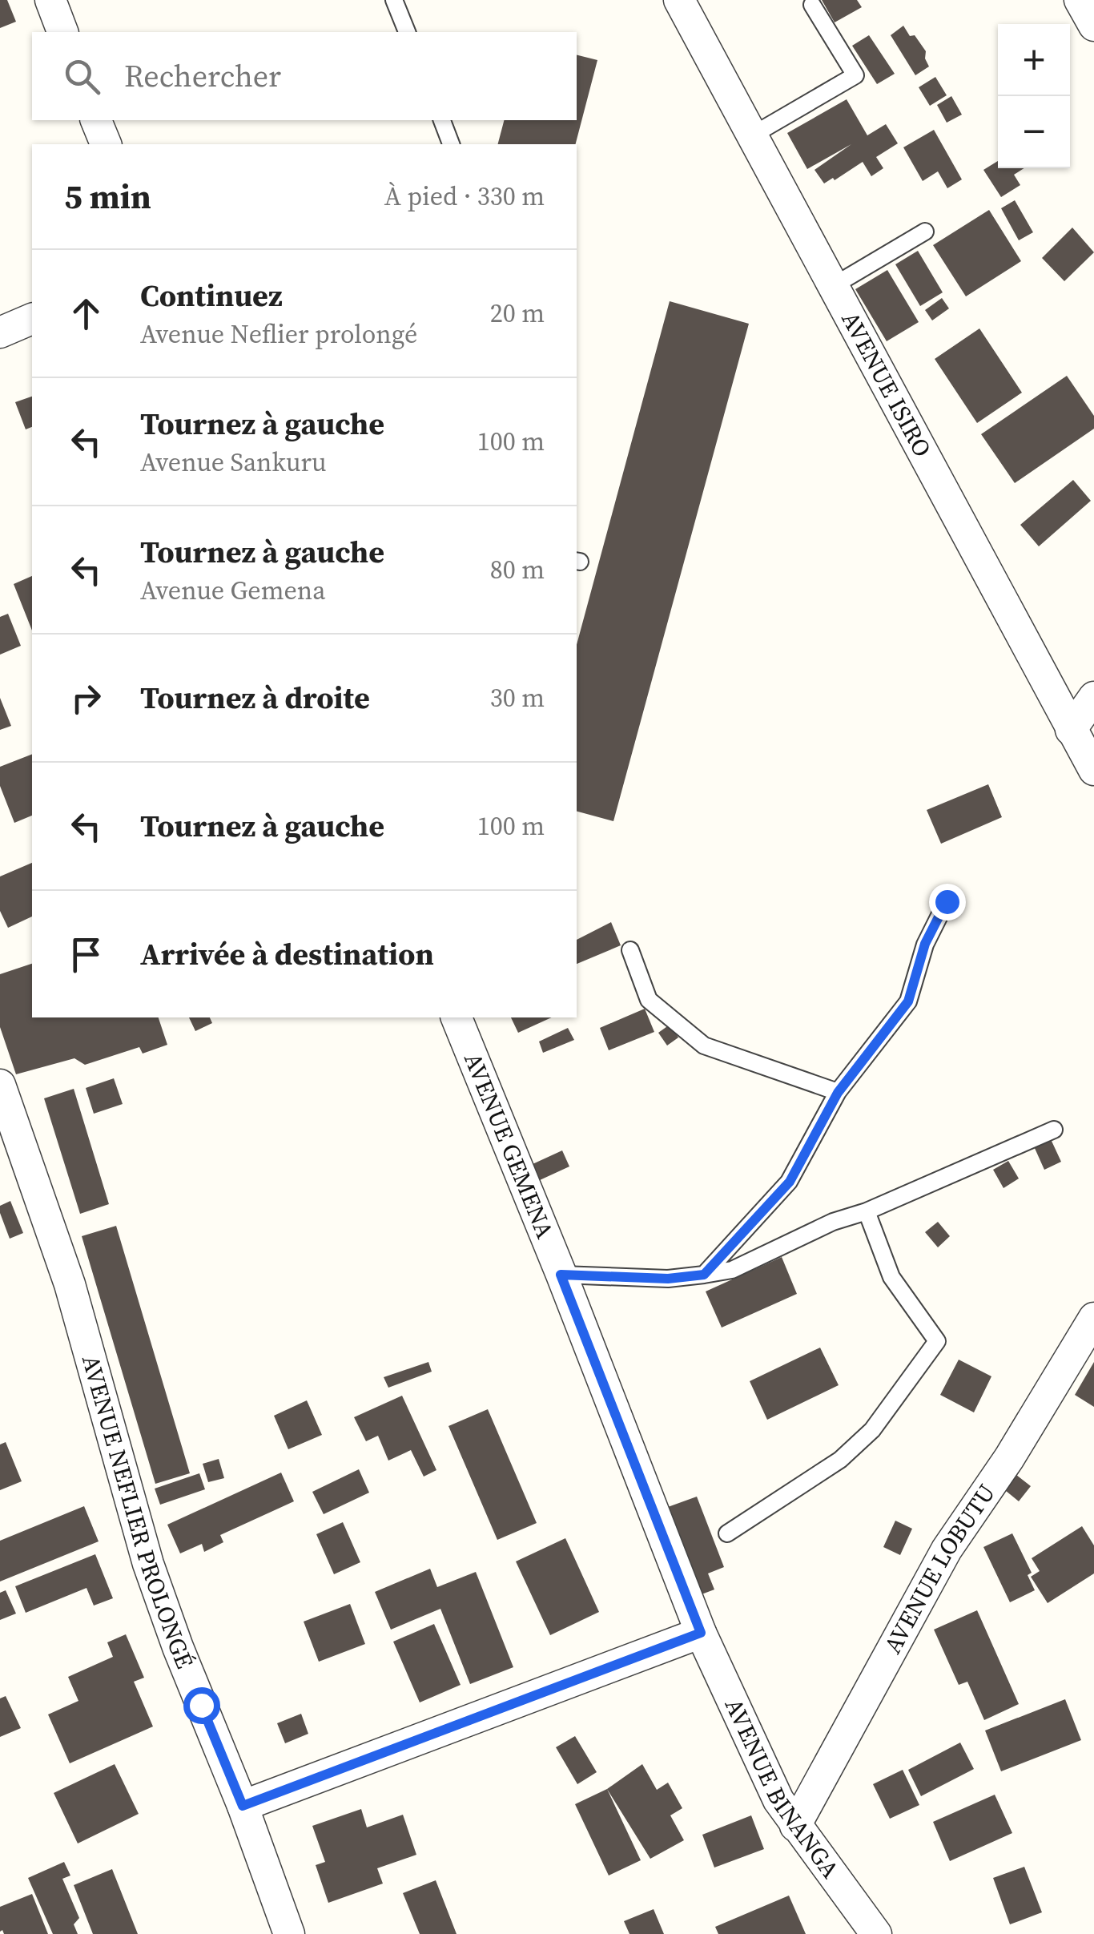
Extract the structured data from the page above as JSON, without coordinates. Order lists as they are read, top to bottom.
{
  "streets": {
    "street": [
      "AVENUE ISIRO",
      "AVENUE GEMENA",
      "AVENUE NEFLIER PROLONGÉ",
      "AVENUE LOBUTU",
      "AVENUE BINANGA"
    ]
  },
  "crossings": [
    ["AVENUE GEMENA", "AVENUE BINANGA"],
    ["AVENUE LOBUTU", "AVENUE BINANGA"]
  ],
  "page": {
    "map_buttons": ["+", "−"],
    "search": "Rechercher",
    "heading": ["5 min", "À pied · 330 m"],
    "list": [
      ["Continuez", "Avenue Neflier prolongé", "20 m"],
      ["Tournez à gauche", "Avenue Sankuru", "100 m"],
      ["Tournez à gauche", "Avenue Gemena", "80 m"],
      ["Tournez à droite", "30 m"],
      ["Tournez à gauche", "100 m"],
      "Arrivée à destination"
    ]
  }
}
